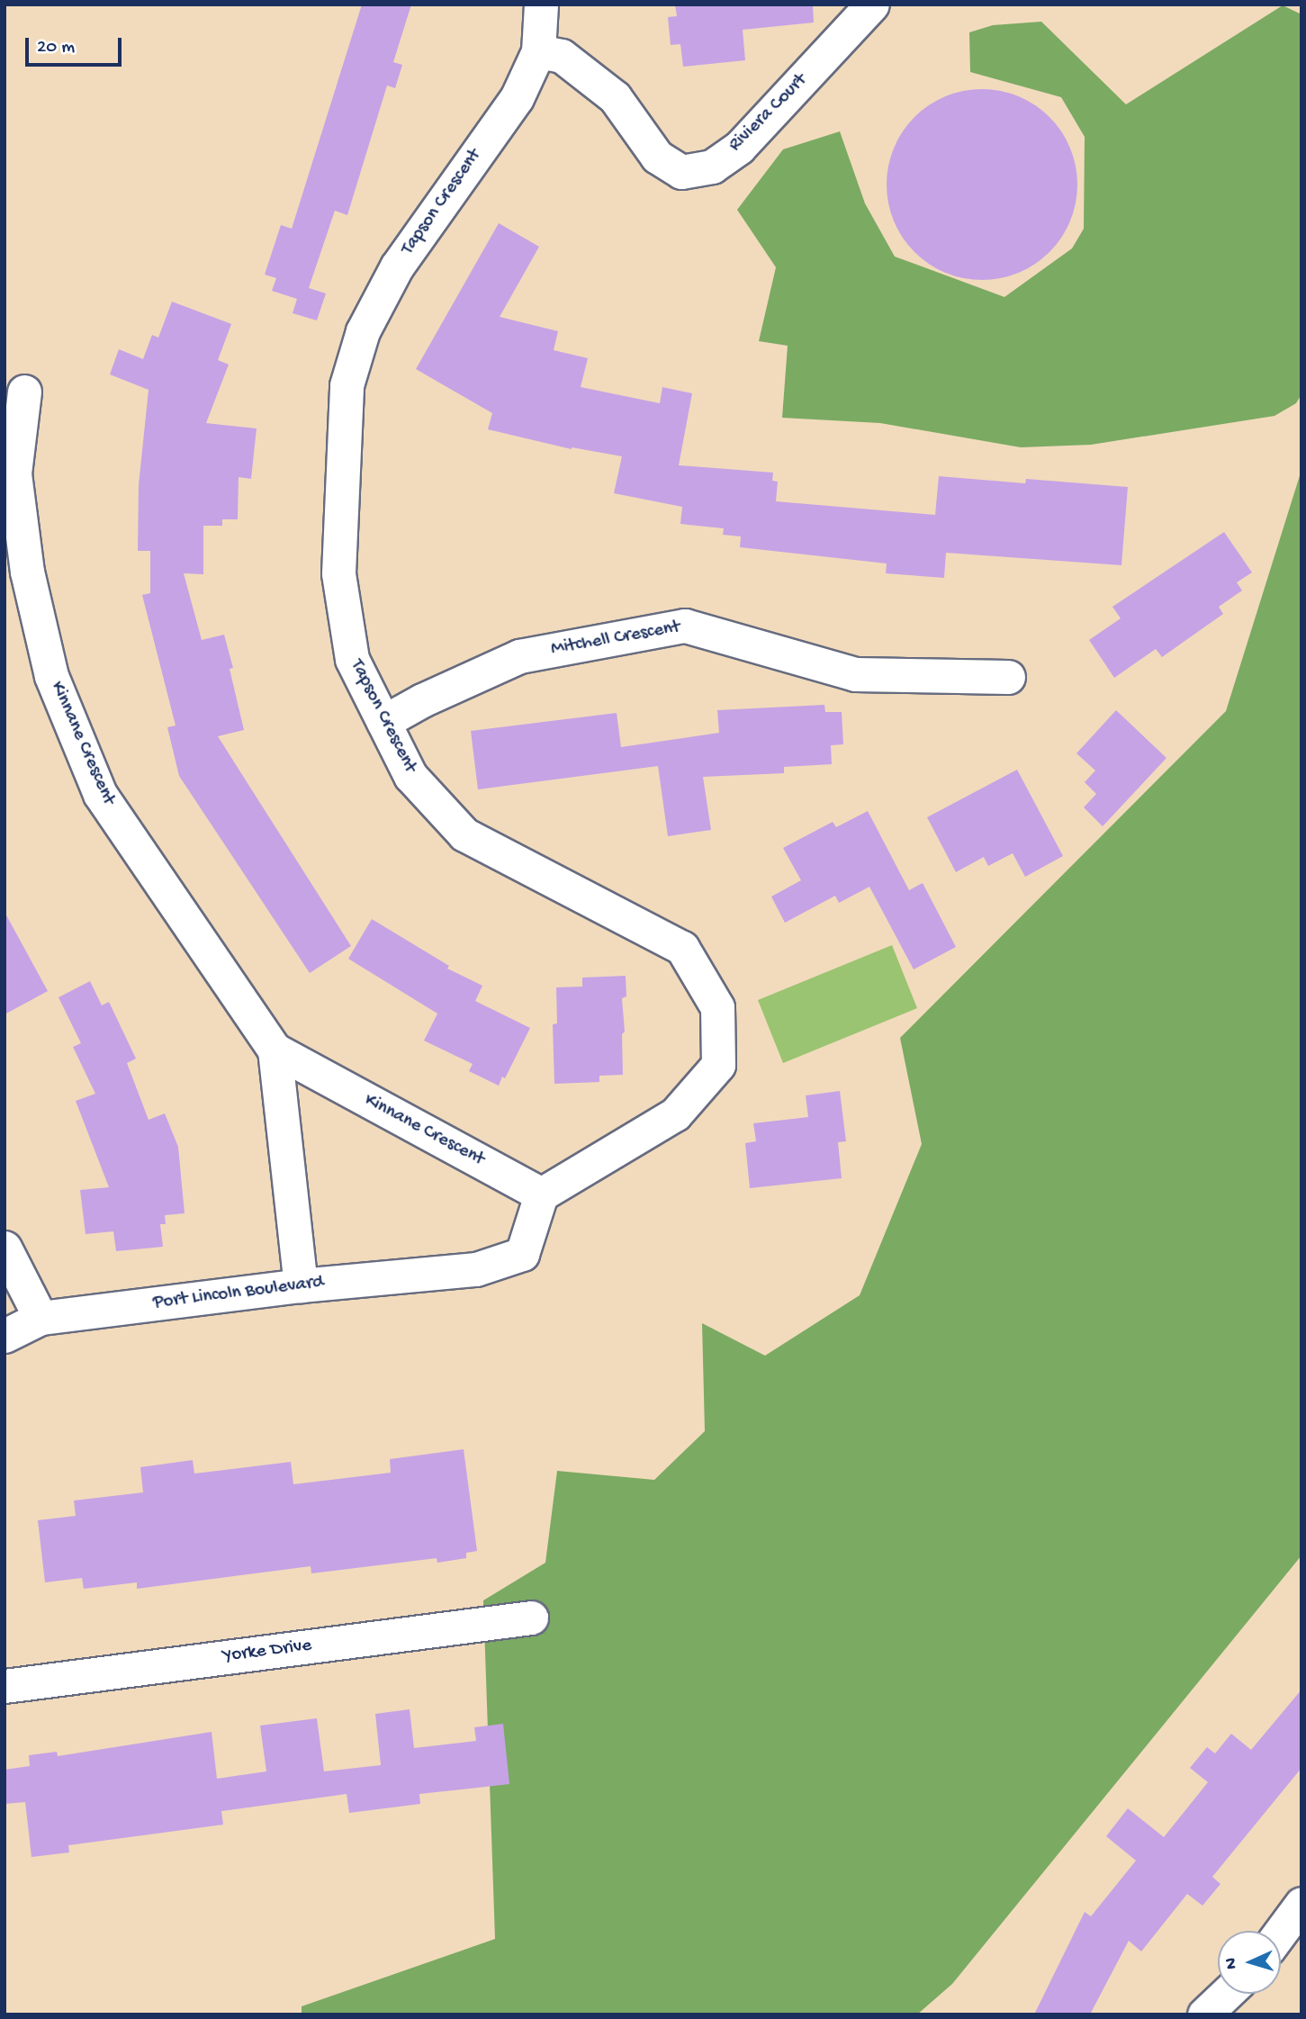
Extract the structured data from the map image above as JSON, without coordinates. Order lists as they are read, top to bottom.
{
  "streets": {
    "street": [
      "Riviera Court",
      "Tapson Crescent",
      "Mitchell Crescent",
      "Kinnane Crescent",
      "Port Lincoln Boulevard",
      "Yorke Drive"
    ]
  },
  "crossings": [
    ["Riviera Court", "Tapson Crescent"],
    ["Tapson Crescent", "Mitchell Crescent"],
    ["Tapson Crescent", "Kinnane Crescent"],
    ["Tapson Crescent", "Port Lincoln Boulevard"],
    ["Kinnane Crescent", "Port Lincoln Boulevard"]
  ],
  "scale_bar": "20 m",
  "north": "left"
}
